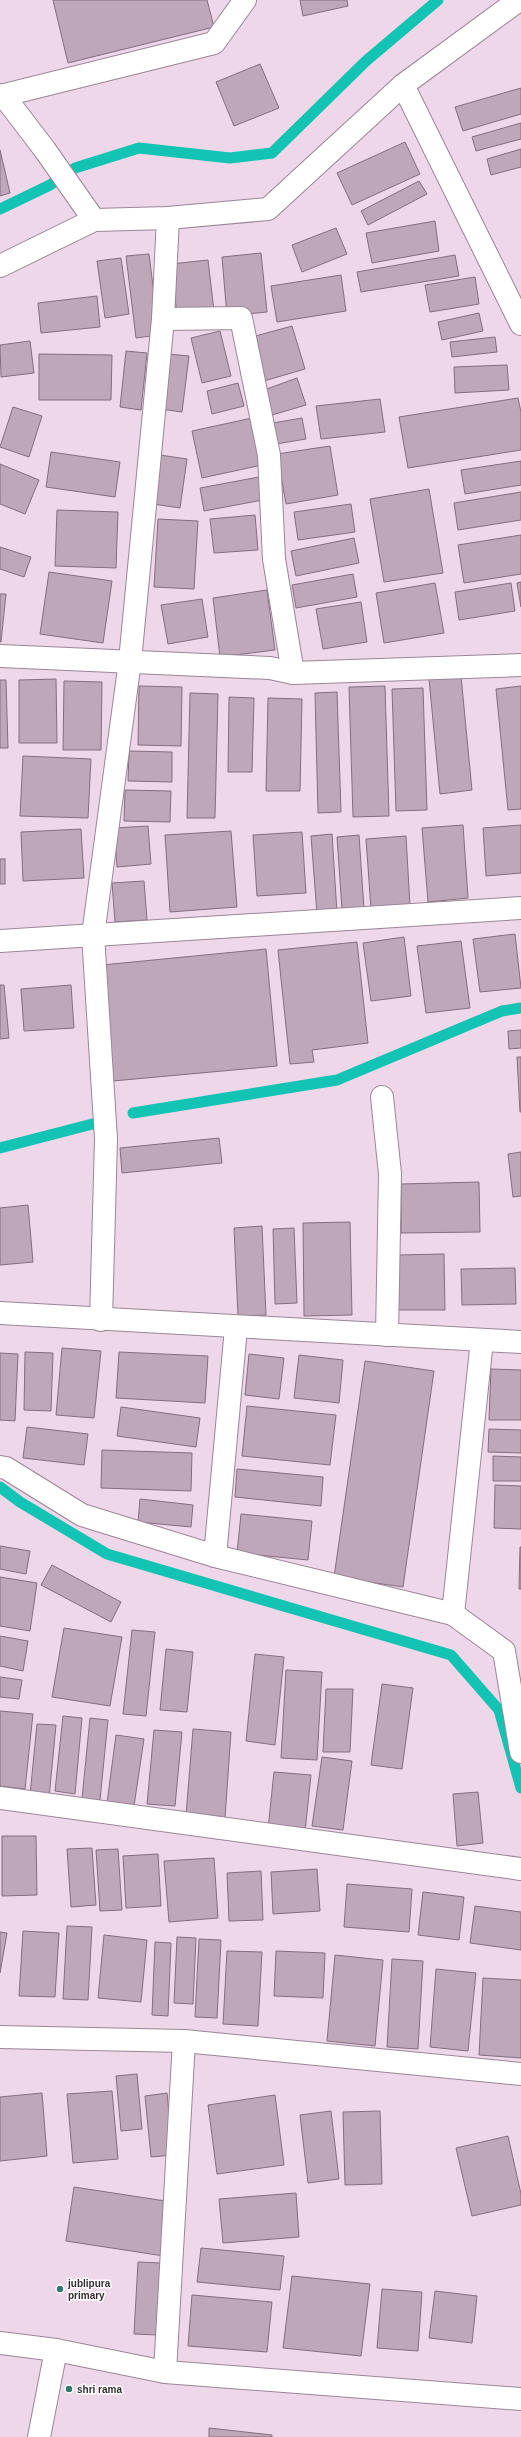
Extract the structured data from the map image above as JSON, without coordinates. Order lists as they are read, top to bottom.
{
  "places": ["jublipura primary", "shri rama"]
}
